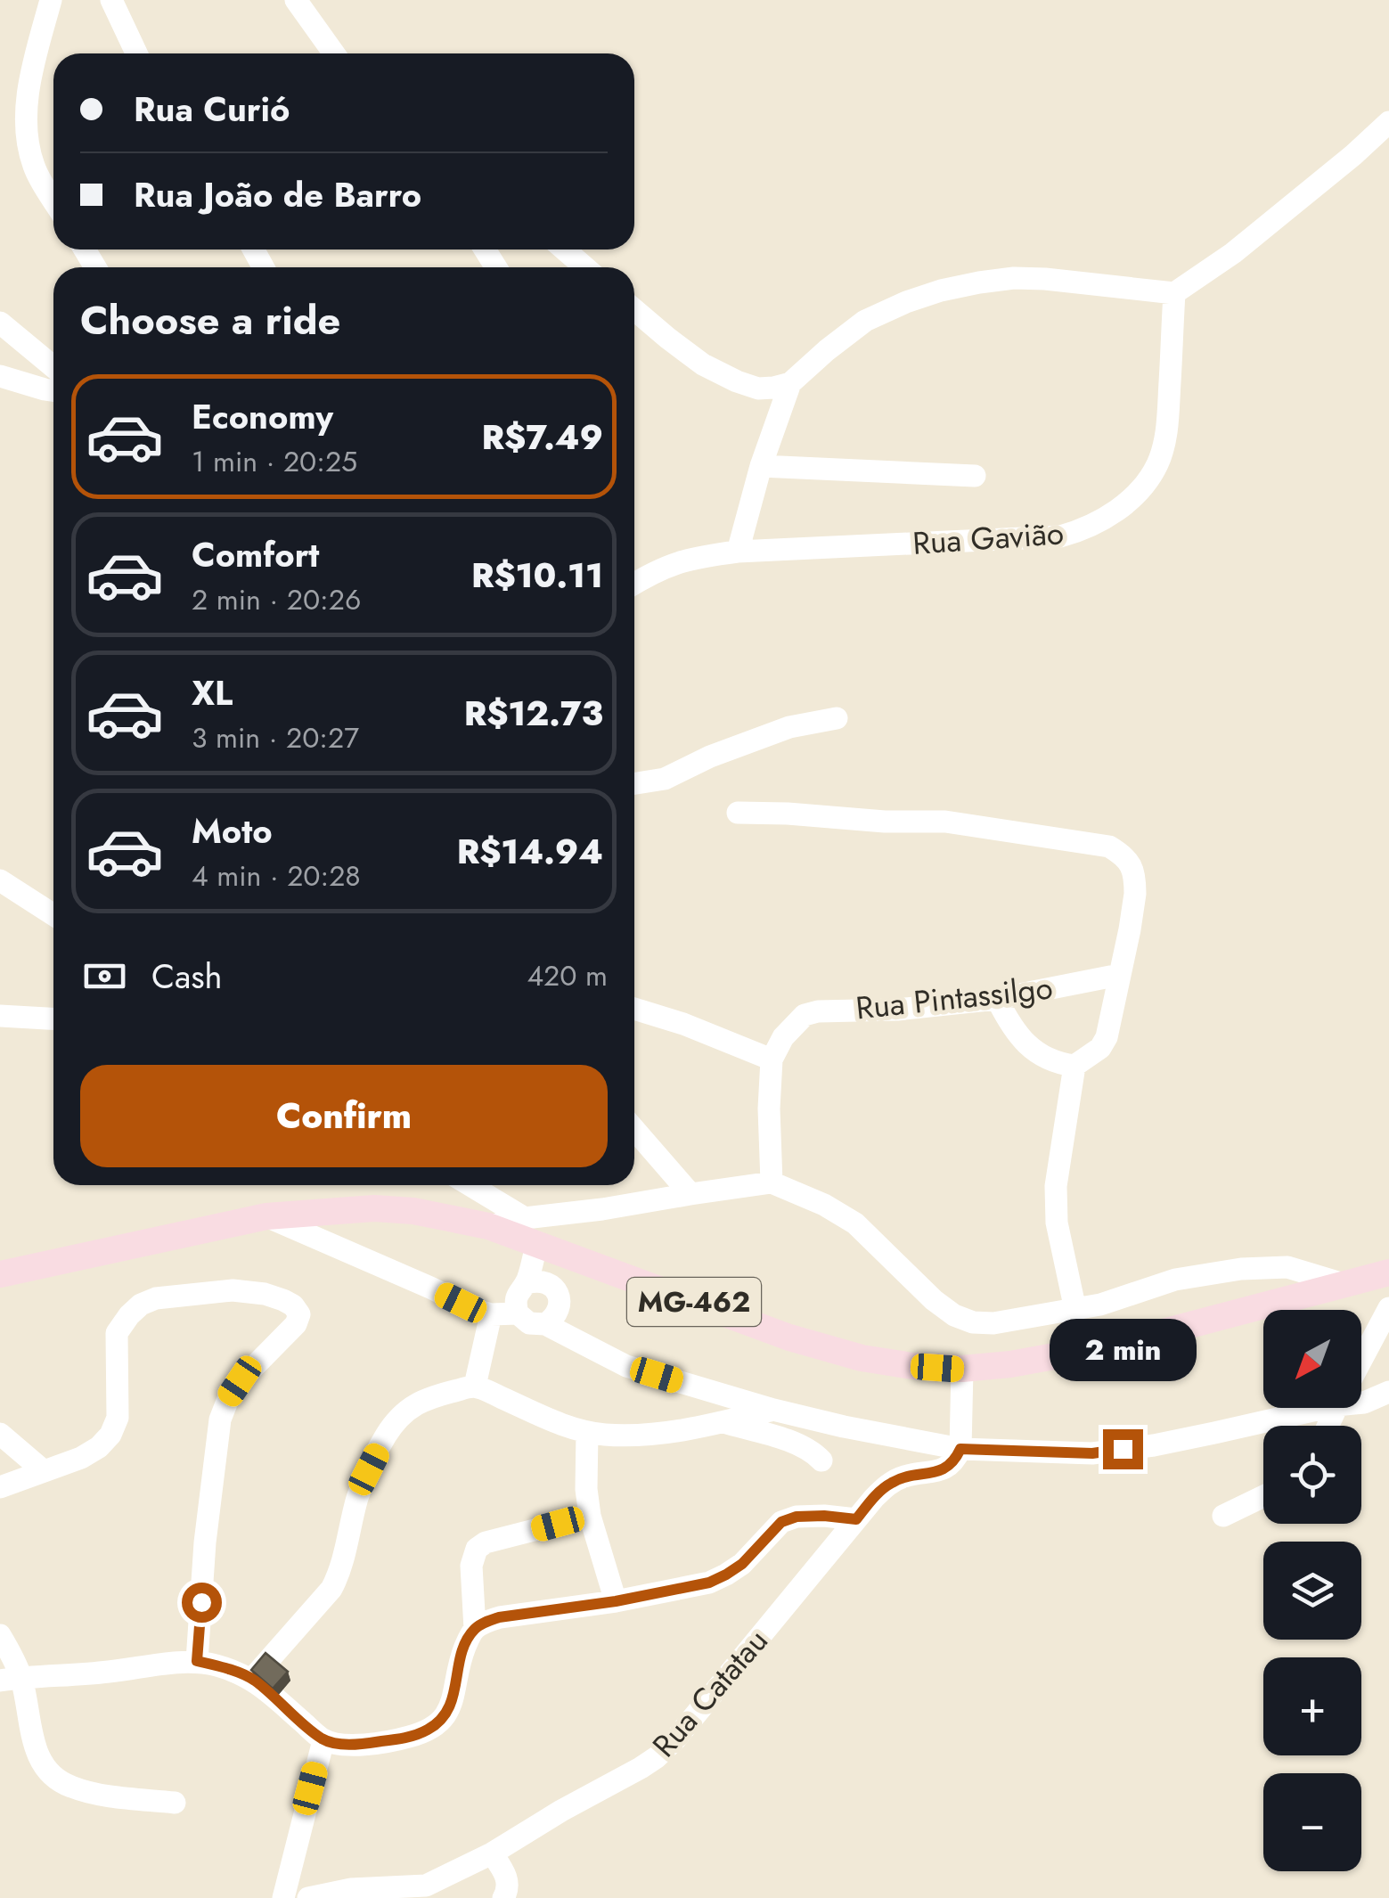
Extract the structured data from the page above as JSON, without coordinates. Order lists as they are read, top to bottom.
{
  "streets": {
    "main road": ["MG-462"],
    "street": ["Rua Gavião", "Rua Pintassilgo", "Rua Catatau"]
  },
  "north": "bottom left",
  "page": {
    "banner": ["Rua Curió", "Rua João de Barro"],
    "heading": "Choose a ride",
    "list": [
      {
        "name": "Economy",
        "note": "1 min · 20:25",
        "value": "R$7.49"
      },
      {
        "name": "Comfort",
        "note": "2 min · 20:26",
        "value": "R$10.11"
      },
      {
        "name": "XL",
        "note": "3 min · 20:27",
        "value": "R$12.73"
      },
      {
        "name": "Moto",
        "note": "4 min · 20:28",
        "value": "R$14.94"
      }
    ],
    "pay": ["Cash", "420 m"],
    "buttons": "Confirm",
    "map_buttons": ["+", "−"],
    "bubble": "2 min"
  }
}
